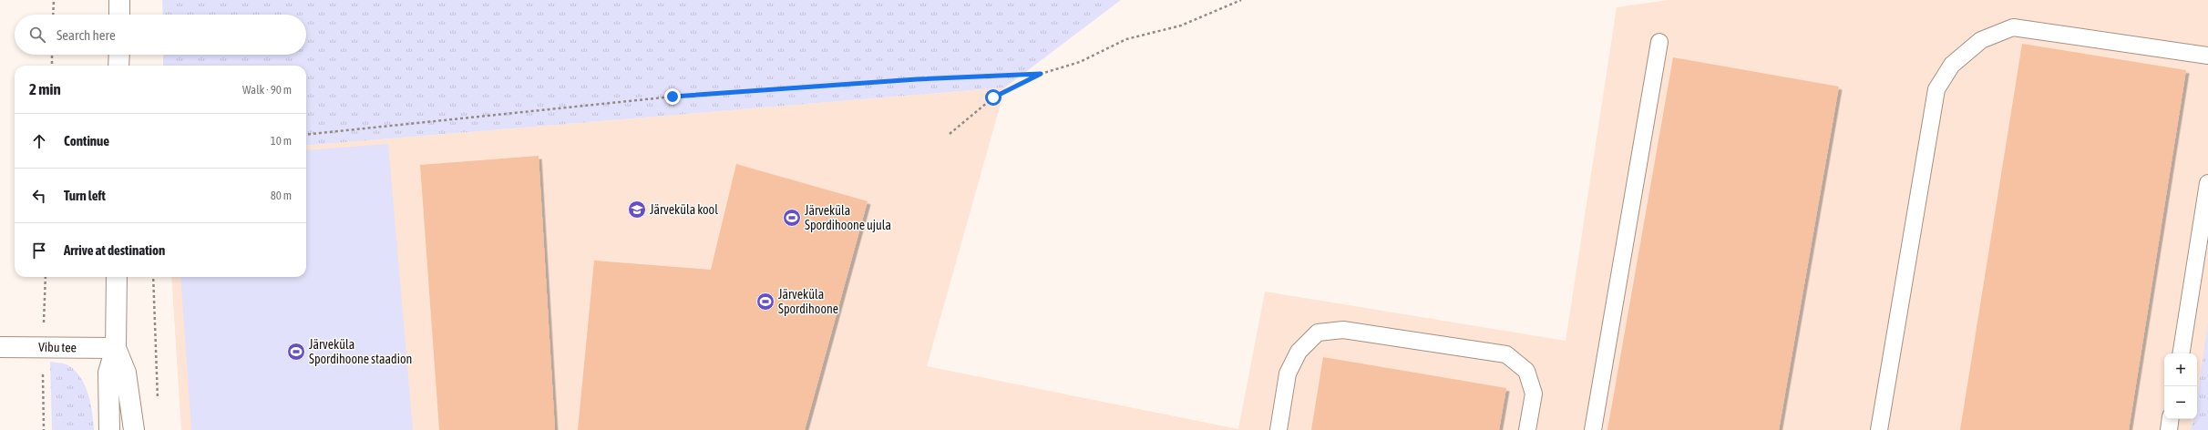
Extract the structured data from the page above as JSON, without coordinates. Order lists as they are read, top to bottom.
{
  "streets": {
    "street": ["Vibu tee"]
  },
  "places": {
    "school or university": ["Järveküla kool"],
    "sports": ["Järveküla Spordihoone ujula", "Järveküla Spordihoone", "Järveküla Spordihoone staadion"]
  },
  "page": {
    "search": "Search here",
    "heading": ["2 min", "Walk · 90 m"],
    "list": [
      ["Continue", "10 m"],
      ["Turn left", "80 m"],
      "Arrive at destination"
    ],
    "map_buttons": ["+", "−"]
  }
}
